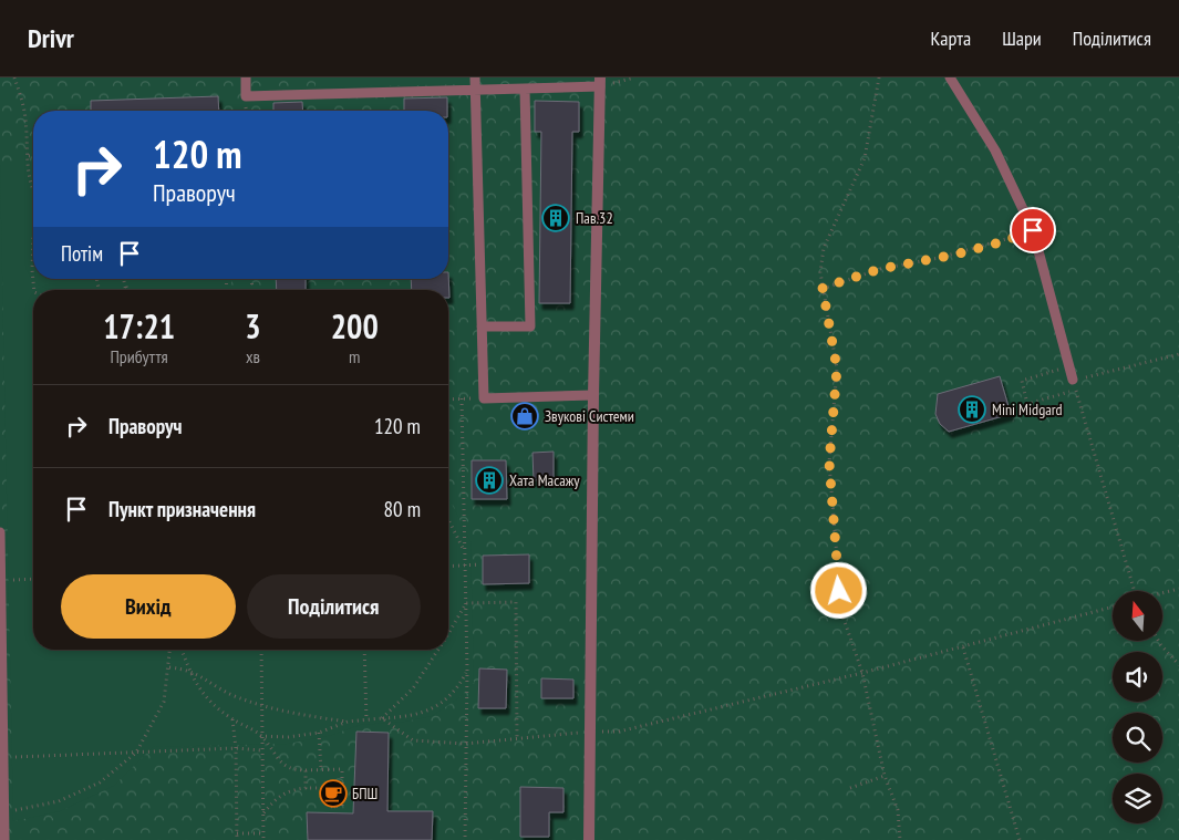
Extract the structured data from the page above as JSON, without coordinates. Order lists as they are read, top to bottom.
{
  "places": {
    "building": ["Пав.32", "Mini Midgard", "Хата Масажу"],
    "shop": ["Звукові Системи"],
    "cafe": ["БПШ"]
  },
  "north": "top",
  "page": {
    "header": "Drivr",
    "nav": ["Карта", "Шари", "Поділитися"],
    "turn": ["120 m", "Праворуч"],
    "then": "Потім",
    "eta": [
      "17:21",
      "Прибуття",
      "3",
      "хв",
      "200",
      "m"
    ],
    "list": [
      {
        "name": "Праворуч",
        "value": "120 m"
      },
      {
        "name": "Пункт призначення",
        "value": "80 m"
      }
    ],
    "buttons": ["Вихід", "Поділитися"]
  }
}
